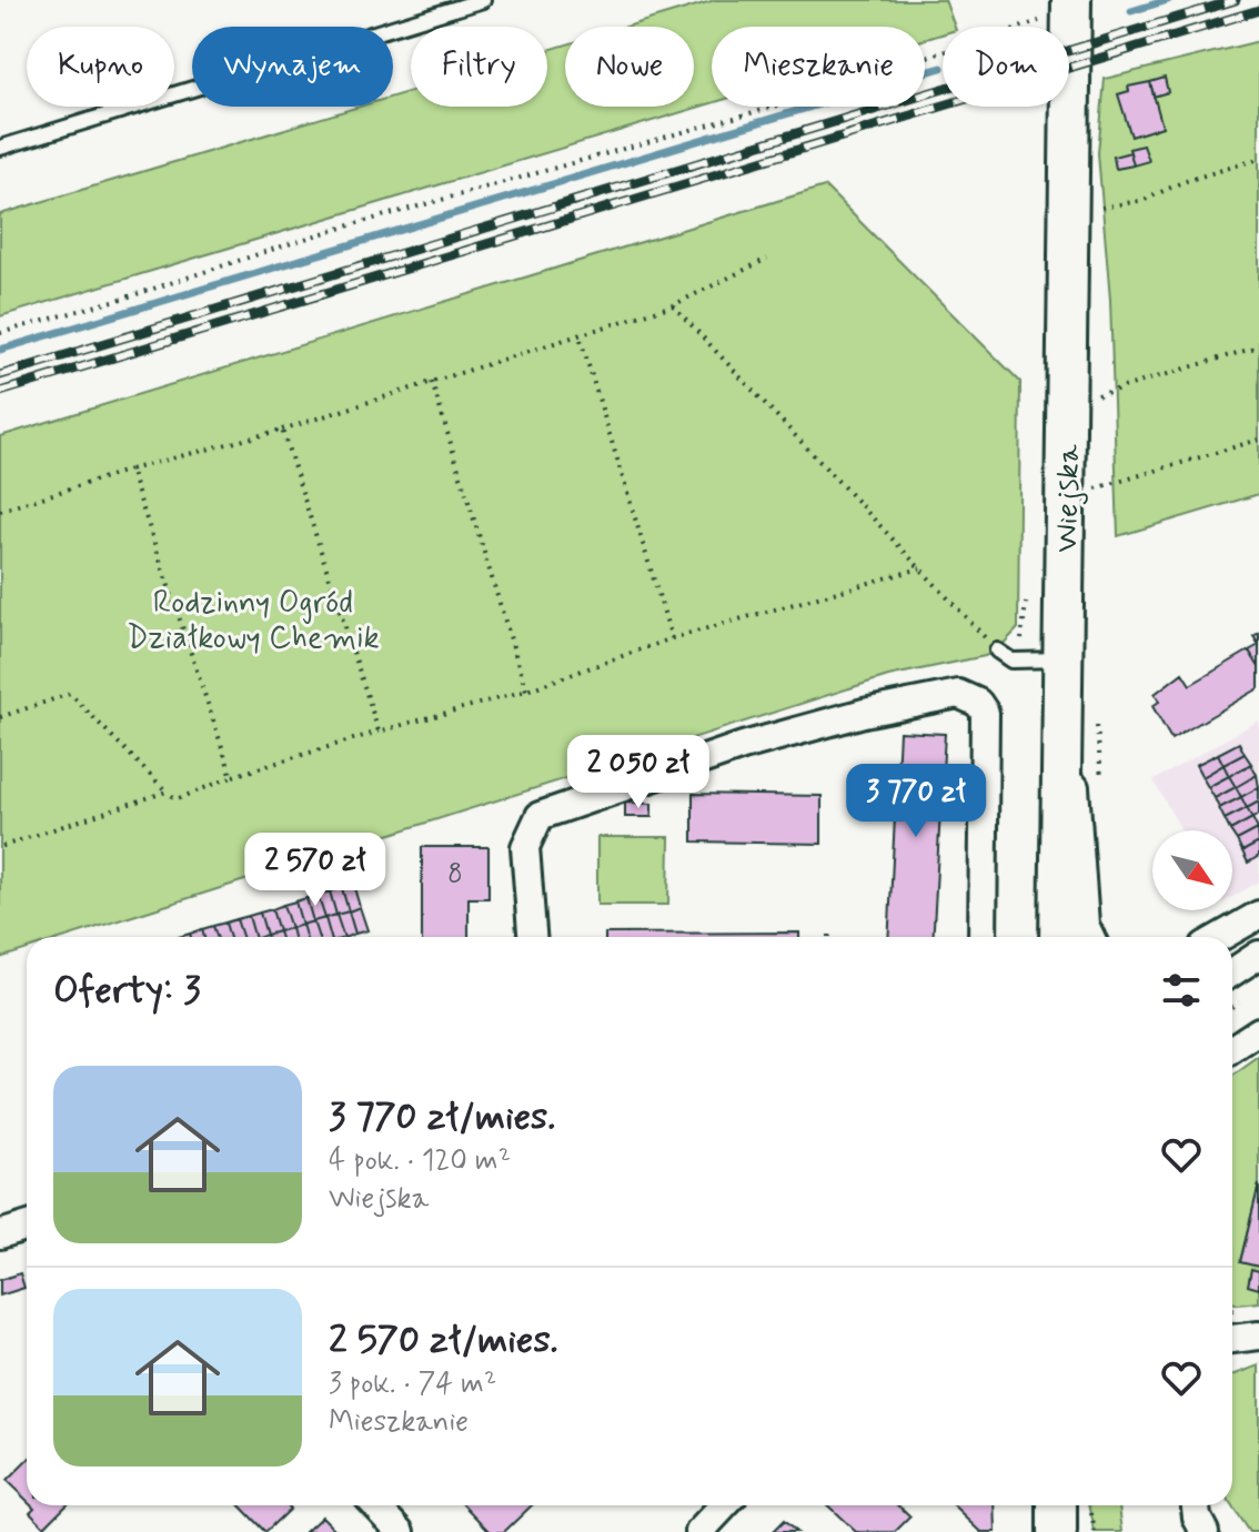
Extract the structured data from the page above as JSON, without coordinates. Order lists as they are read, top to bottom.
{
  "streets": {
    "main road": ["Wiejska"]
  },
  "parks": ["Rodzinny Ogród Działkowy Chemik"],
  "house_numbers": ["8"],
  "north": "bottom right",
  "page": {
    "chip": [
      "Kupno",
      "Wynajem",
      "Filtry",
      "Nowe",
      "Mieszkanie",
      "Dom"
    ],
    "price": ["2 050 zł", "3 770 zł", "2 570 zł"],
    "heading": "Oferty: 3",
    "list": [
      {
        "name": "3 770 zł/mies.",
        "note": "4 pok. · 120 m² · Wiejska"
      },
      {
        "name": "2 570 zł/mies.",
        "note": "3 pok. · 74 m² · Mieszkanie"
      }
    ]
  }
}
